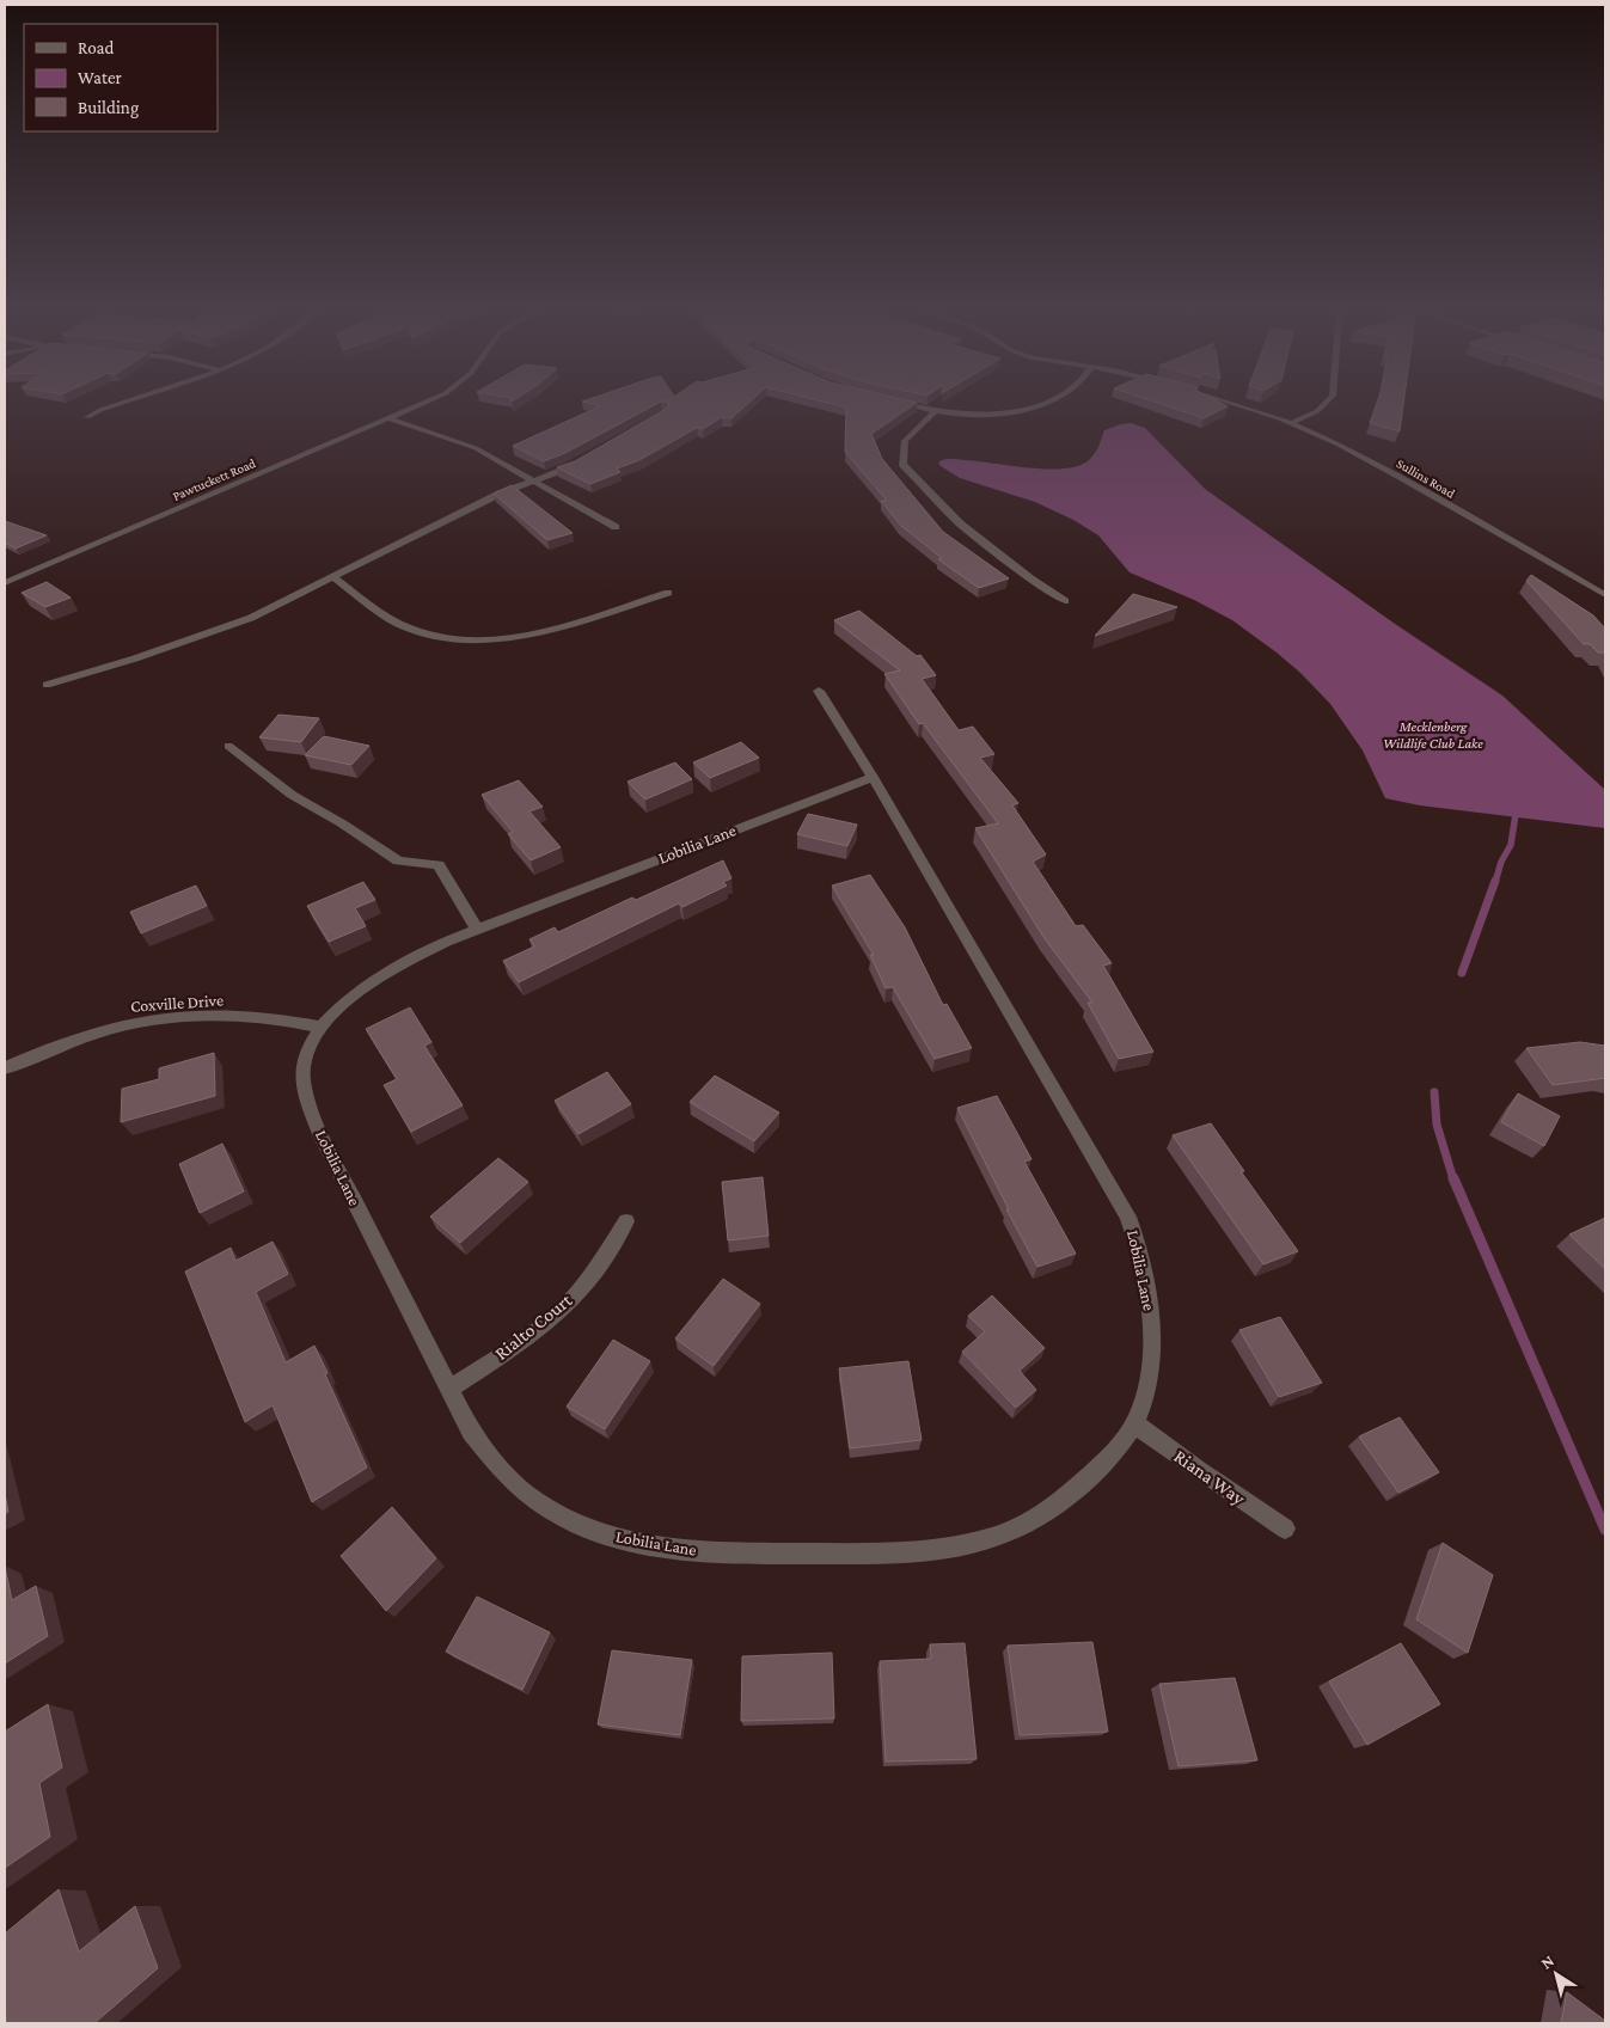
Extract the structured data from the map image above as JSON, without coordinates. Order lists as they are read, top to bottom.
{
  "streets": {
    "street": [
      "Sullins Road",
      "Pawtuckett Road",
      "Lobilia Lane",
      "Coxville Drive",
      "Rialto Court",
      "Riana Way"
    ]
  },
  "crossings": [
    ["Lobilia Lane", "Coxville Drive"],
    ["Lobilia Lane", "Rialto Court"],
    ["Lobilia Lane", "Riana Way"]
  ],
  "water": ["Mecklenberg Wildlife Club Lake"],
  "legend": ["Road", "Water", "Building"],
  "north": "top left"
}
